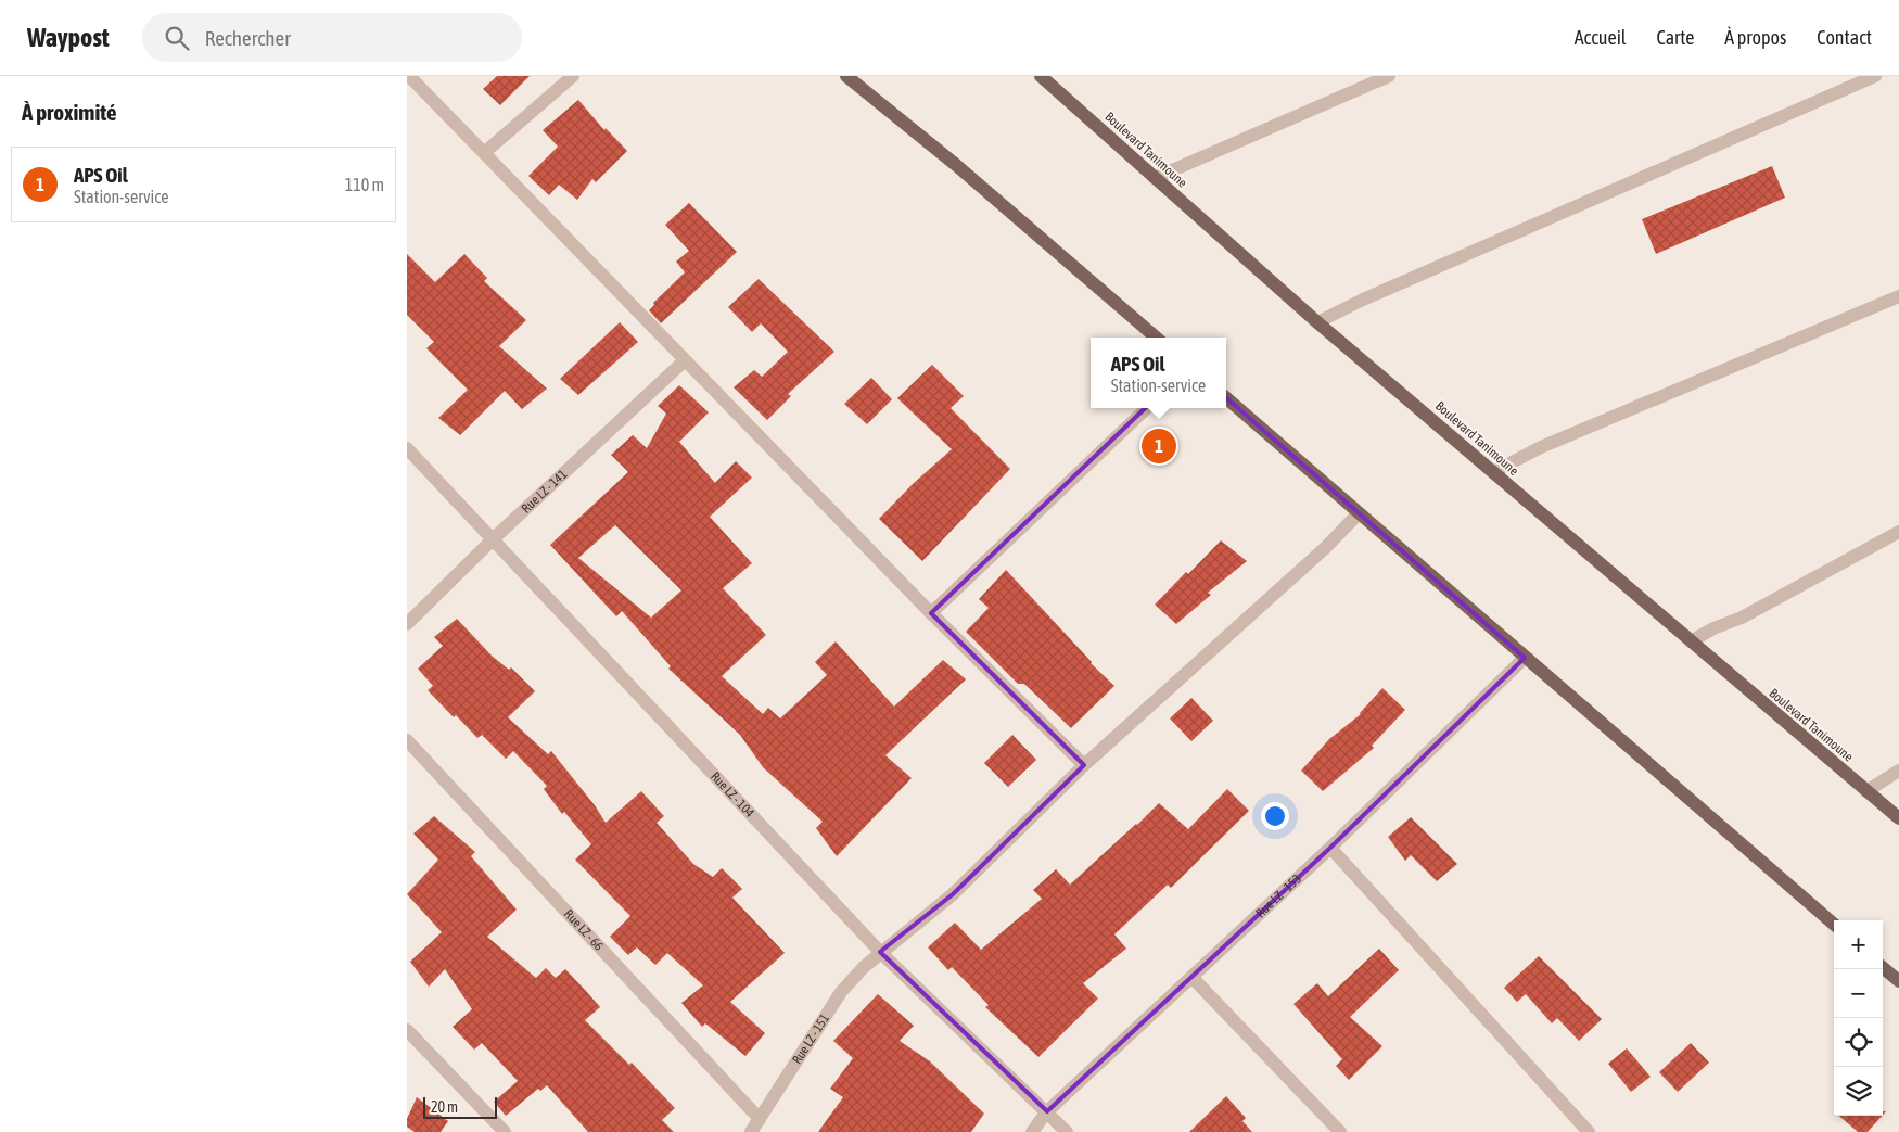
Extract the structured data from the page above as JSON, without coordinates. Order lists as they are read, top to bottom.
{
  "streets": {
    "main road": ["Boulevard Tanimoune"],
    "street": [
      "Rue LZ - 141",
      "Rue LZ - 104",
      "Rue LZ - 153",
      "Rue LZ - 66",
      "Rue LZ - 151"
    ]
  },
  "crossings": [
    ["Rue LZ - 141", "Rue LZ - 104"],
    ["Rue LZ - 104", "Rue LZ - 153"],
    ["Rue LZ - 104", "Rue LZ - 151"],
    ["Rue LZ - 66", "Rue LZ - 151"]
  ],
  "scale_bar": "20 m",
  "page": {
    "header": "Waypost",
    "search": "Rechercher",
    "nav": [
      "Accueil",
      "Carte",
      "À propos",
      "Contact"
    ],
    "heading": "À proximité",
    "list": [
      {
        "mark": "1",
        "name": "APS Oil",
        "note": "Station-service",
        "value": "110 m"
      }
    ],
    "popup": ["APS Oil", "Station-service"],
    "pins": "1",
    "map_buttons": ["+", "−"],
    "scale": "20 m"
  }
}
